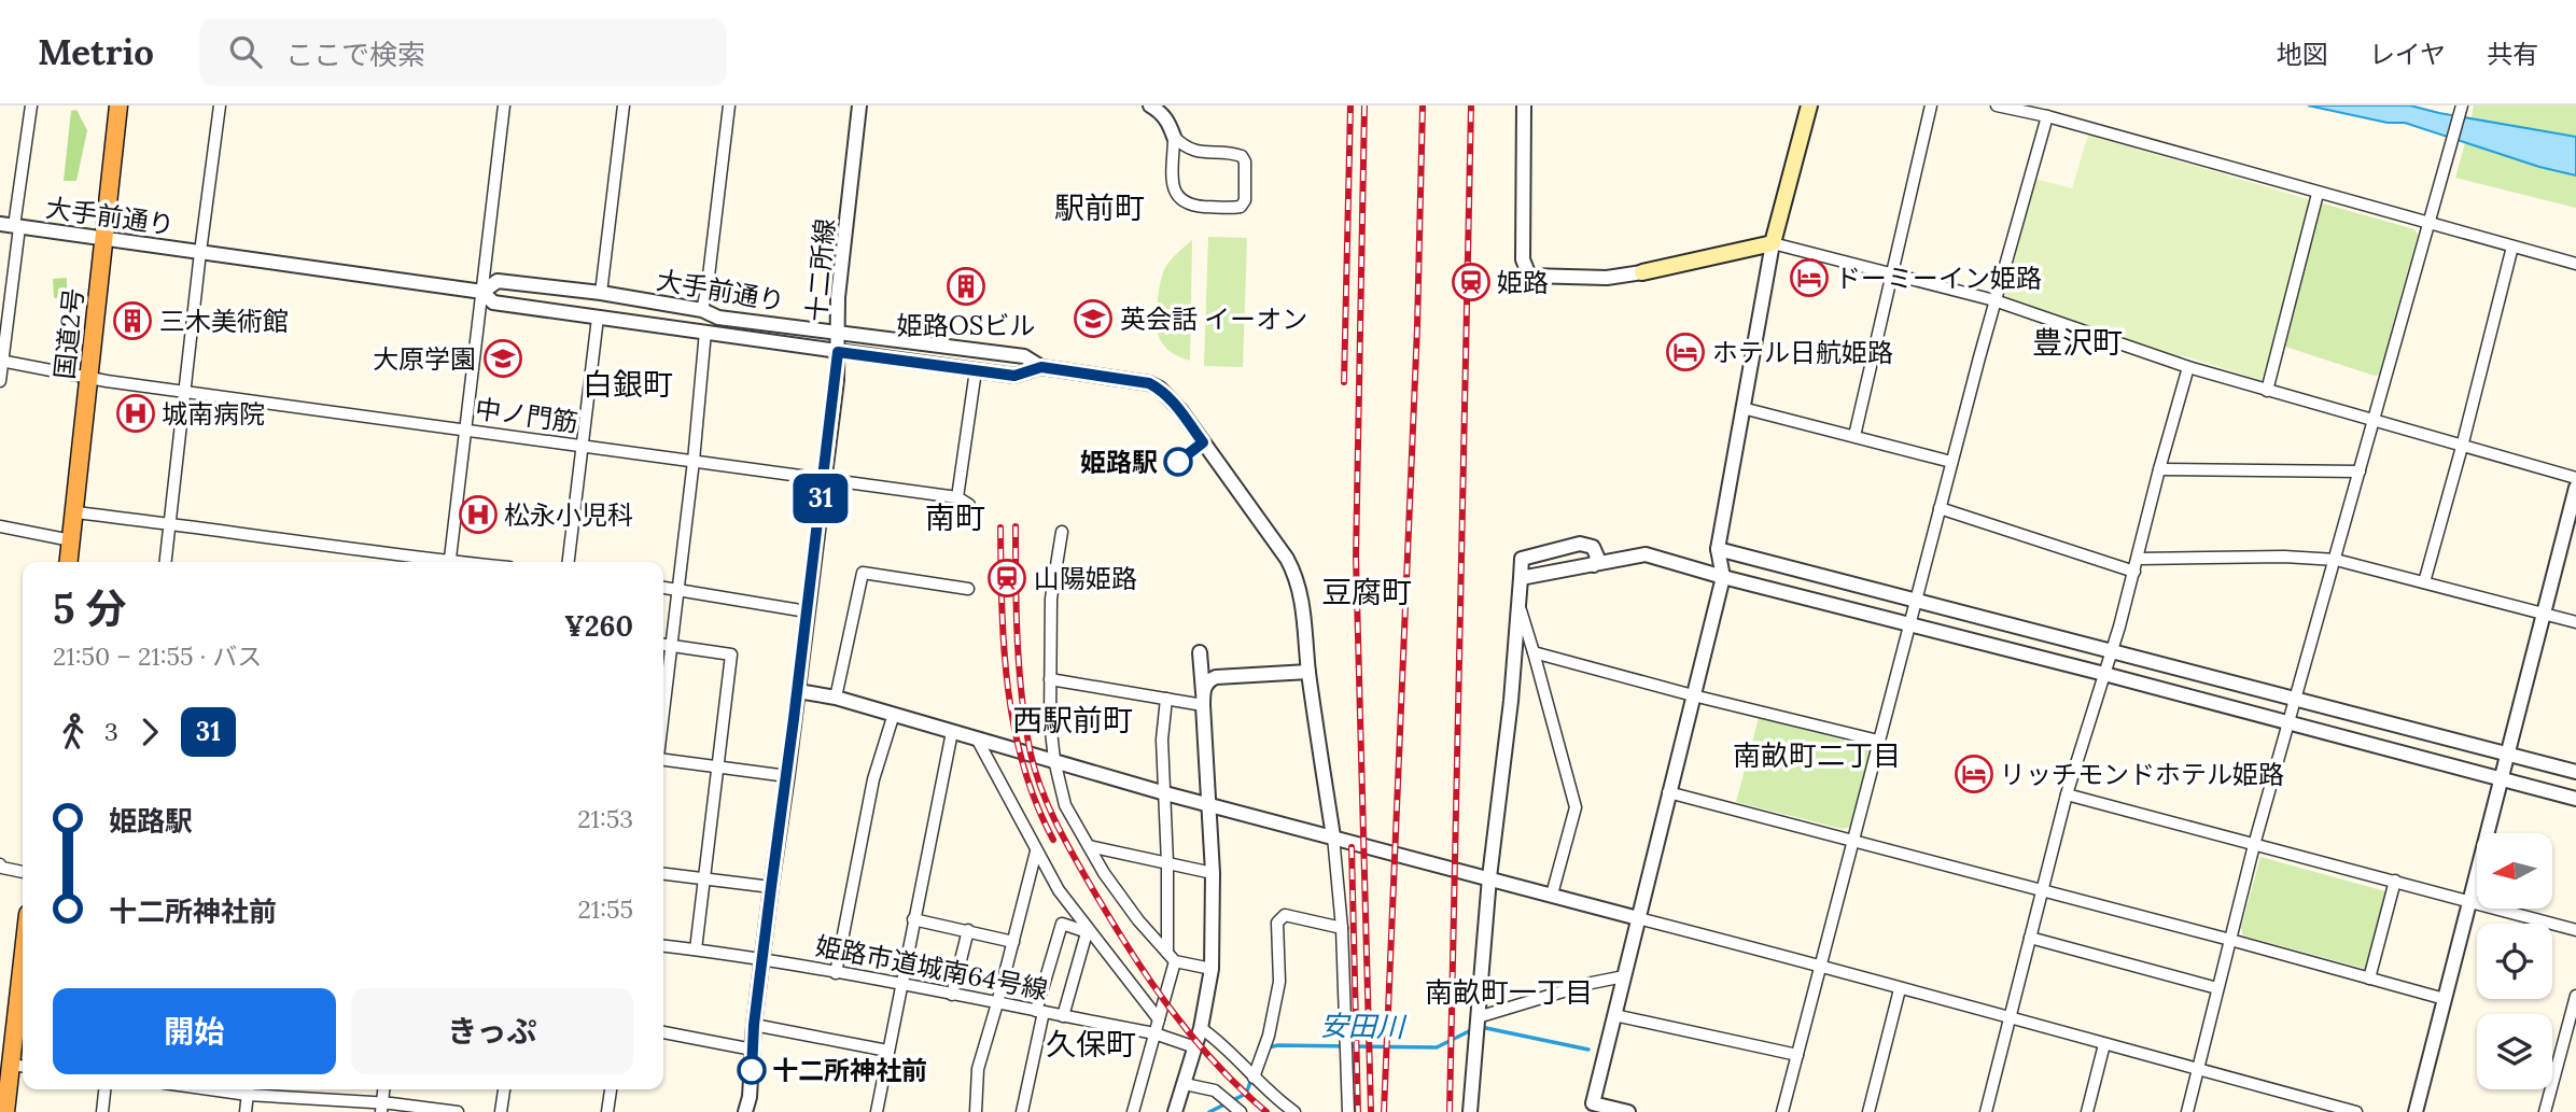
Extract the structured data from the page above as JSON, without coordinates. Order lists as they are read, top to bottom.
{
  "streets": {
    "highway": ["国道2号"],
    "street": [
      "大手前通り",
      "十二所線",
      "中ノ門筋",
      "姫路市道城南64号線"
    ]
  },
  "crossings": [
    ["大手前通り", "十二所線"],
    ["大手前通り", "国道2号"],
    ["十二所線", "中ノ門筋"],
    ["十二所線", "姫路市道城南64号線"],
    ["国道2号", "中ノ門筋"]
  ],
  "districts": [
    "駅前町",
    "豊沢町",
    "白銀町",
    "南町",
    "豆腐町",
    "西駅前町",
    "南畝町二丁目",
    "南畝町一丁目",
    "久保町"
  ],
  "water": ["安田川"],
  "places": {
    "hotel": ["ドーミーイン姫路", "ホテル日航姫路", "リッチモンドホテル姫路"],
    "station": ["姫路", "山陽姫路"],
    "building": ["姫路OSビル", "三木美術館"],
    "school or university": ["英会話 イーオン", "大原学園"],
    "hospital": ["城南病院", "松永小児科"],
    "other": ["姫路駅", "十二所神社前"]
  },
  "lines": ["bus line 31"],
  "north": "left",
  "page": {
    "header": "Metrio",
    "search": "ここで検索",
    "nav": ["地図", "レイヤ", "共有"],
    "on_map": "31",
    "heading": ["5 分", "21:50 – 21:55 · バス", "¥260"],
    "legs": ["3", "31"],
    "list": [
      {
        "name": "姫路駅",
        "value": "21:53"
      },
      {
        "name": "十二所神社前",
        "value": "21:55"
      }
    ],
    "buttons": ["開始", "きっぷ"]
  }
}
